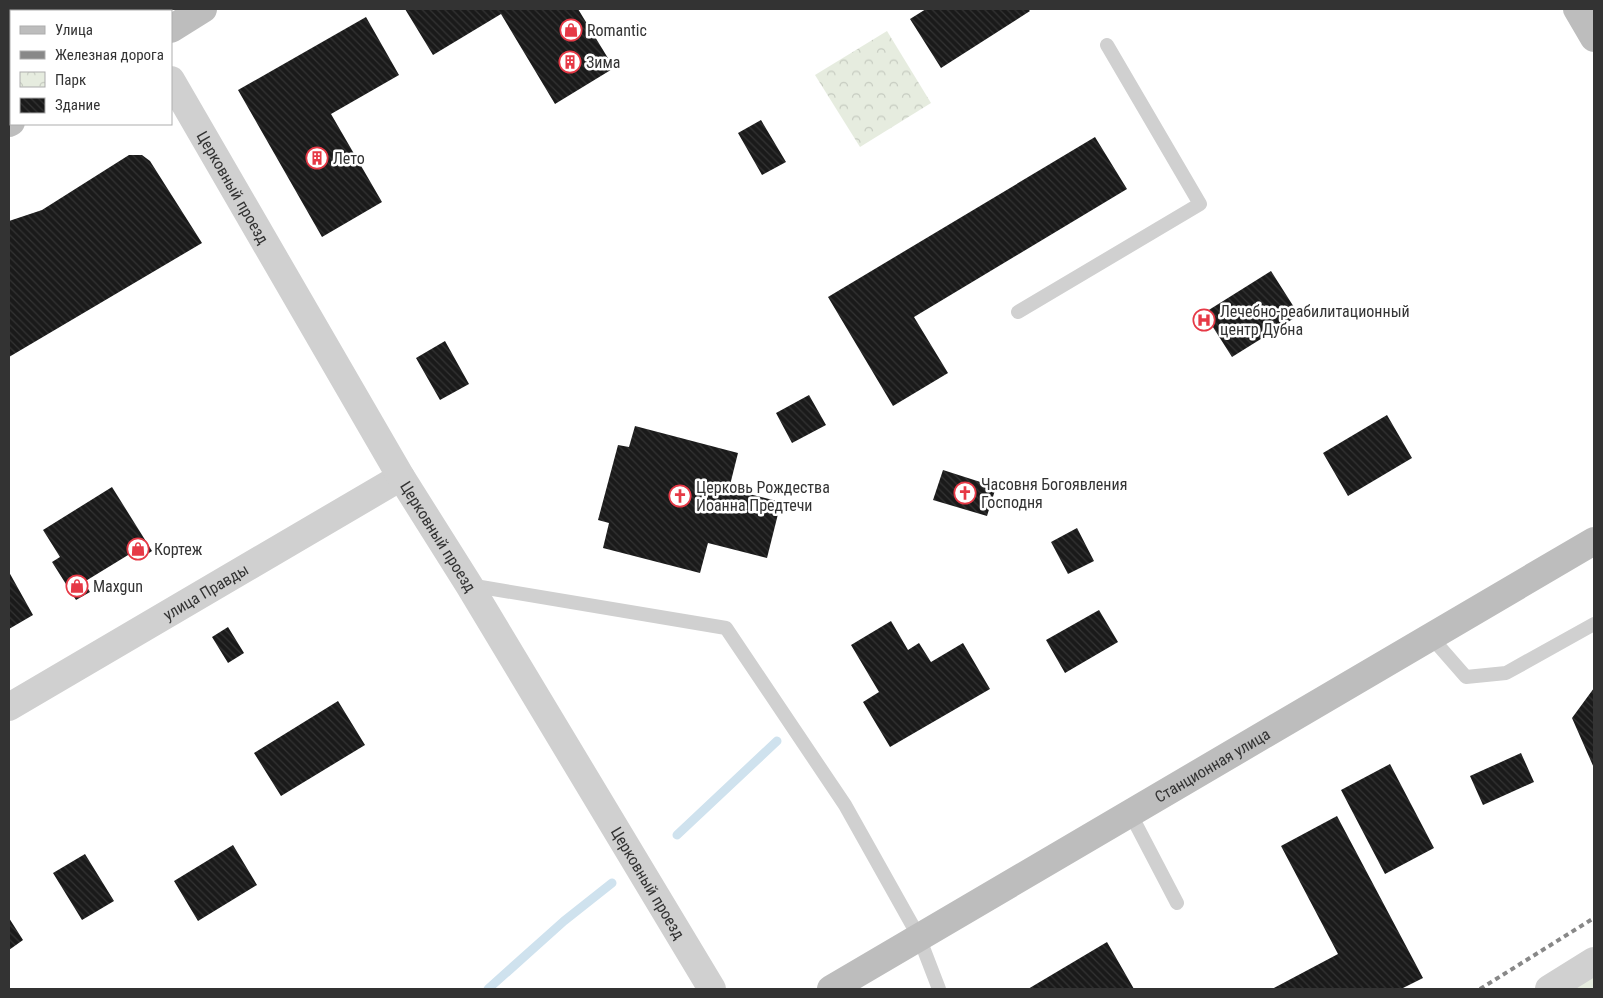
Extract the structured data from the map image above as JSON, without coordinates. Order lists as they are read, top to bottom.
{
  "streets": {
    "main road": ["Станционная улица"],
    "street": ["Церковный проезд", "улица Правды"]
  },
  "crossings": [
    ["Церковный проезд", "улица Правды"]
  ],
  "places": {
    "shop": ["Romantic", "Кортеж", "Maxgun"],
    "building": ["Зима", "Лето"],
    "hospital": ["Лечебно-реабилитационный центр Дубна"],
    "church": ["Часовня Богоявления Господня", "Церковь Рождества Иоанна Предтечи"]
  },
  "legend": [
    "Улица",
    "Железная дорога",
    "Парк",
    "Здание"
  ]
}
